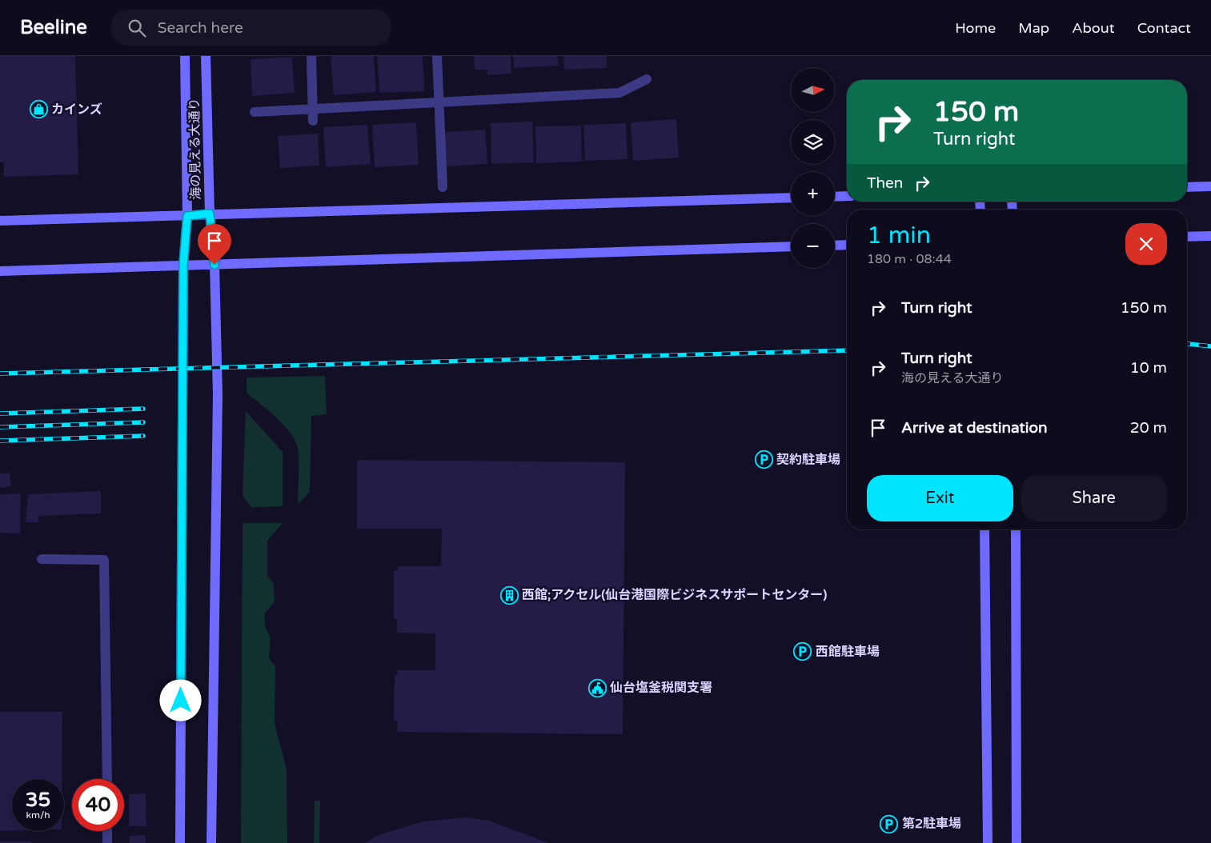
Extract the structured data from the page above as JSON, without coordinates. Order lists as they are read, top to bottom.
{
  "streets": {
    "street": ["海の見える大通り"]
  },
  "places": {
    "shop": ["カインズ"],
    "parking": ["契約駐車場", "西館駐車場", "第2駐車場"],
    "building": ["西館;アクセル(仙台港国際ビジネスサポートセンター)"],
    "public building": ["仙台塩釜税関支署"]
  },
  "north": "right",
  "page": {
    "header": "Beeline",
    "search": "Search here",
    "nav": [
      "Home",
      "Map",
      "About",
      "Contact"
    ],
    "map_buttons": ["+", "−"],
    "turn": ["150 m", "Turn right"],
    "then": "Then",
    "heading": ["1 min", "180 m · 08:44"],
    "list": [
      {
        "name": "Turn right",
        "value": "150 m"
      },
      {
        "name": "Turn right",
        "note": "海の見える大通り",
        "value": "10 m"
      },
      {
        "name": "Arrive at destination",
        "value": "20 m"
      }
    ],
    "buttons": ["Exit", "Share"],
    "speed": "35 km/h",
    "limit": "40"
  }
}
